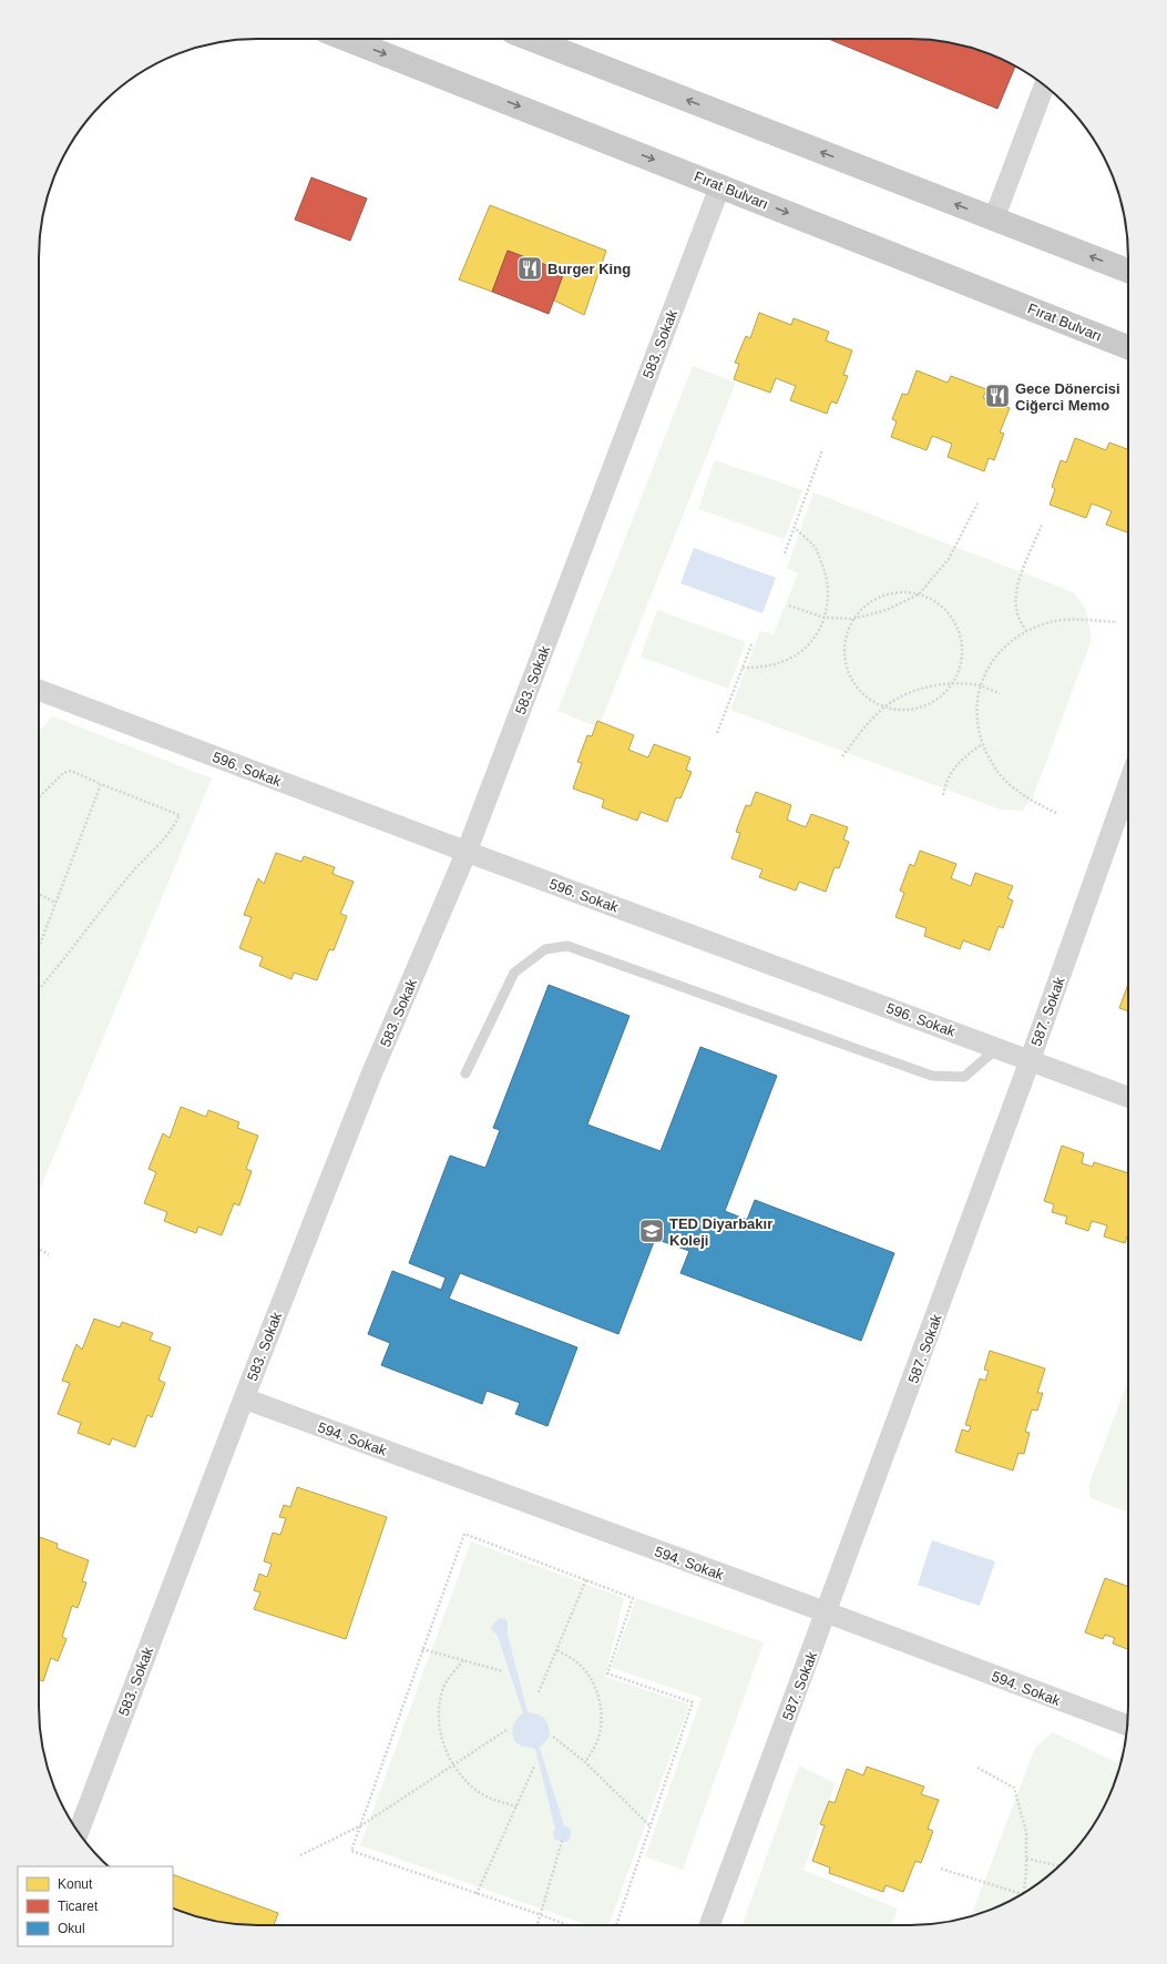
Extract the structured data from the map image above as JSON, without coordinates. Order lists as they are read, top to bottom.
{
  "streets": {
    "main road": ["Fırat Bulvarı"],
    "street": [
      "583. Sokak",
      "596. Sokak",
      "587. Sokak",
      "594. Sokak"
    ]
  },
  "crossings": [
    ["Fırat Bulvarı", "583. Sokak"],
    ["583. Sokak", "596. Sokak"],
    ["583. Sokak", "594. Sokak"],
    ["596. Sokak", "587. Sokak"],
    ["587. Sokak", "594. Sokak"]
  ],
  "places": {
    "restaurant": ["Burger King", "Gece Dönercisi Ciğerci Memo"],
    "school or university": ["TED Diyarbakır Koleji"]
  },
  "legend": ["Konut", "Ticaret", "Okul"]
}
